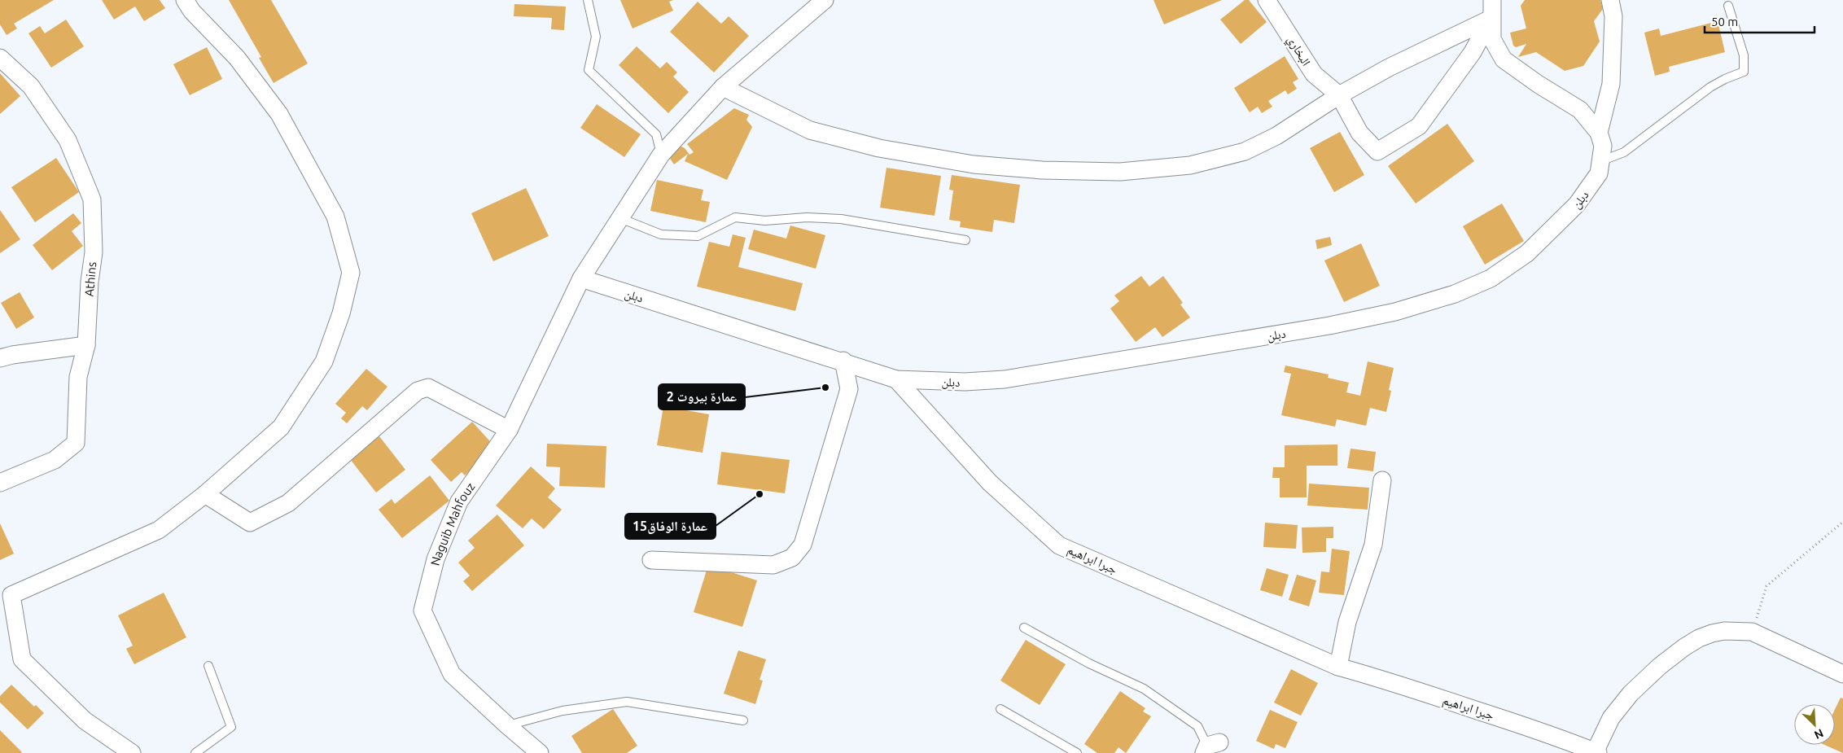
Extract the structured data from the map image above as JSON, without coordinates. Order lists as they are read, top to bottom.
{
  "streets": {
    "street": [
      "البخاري",
      "دبلن",
      "Athins",
      "Naguib Mahfouz",
      "جبرا ابراهيم"
    ]
  },
  "crossings": [
    ["دبلن", "Naguib Mahfouz"],
    ["دبلن", "جبرا ابراهيم"]
  ],
  "places": ["عمارة بيروت 2", "عمارة الوفاق15"],
  "scale_bar": "50 m",
  "north": "bottom right"
}
